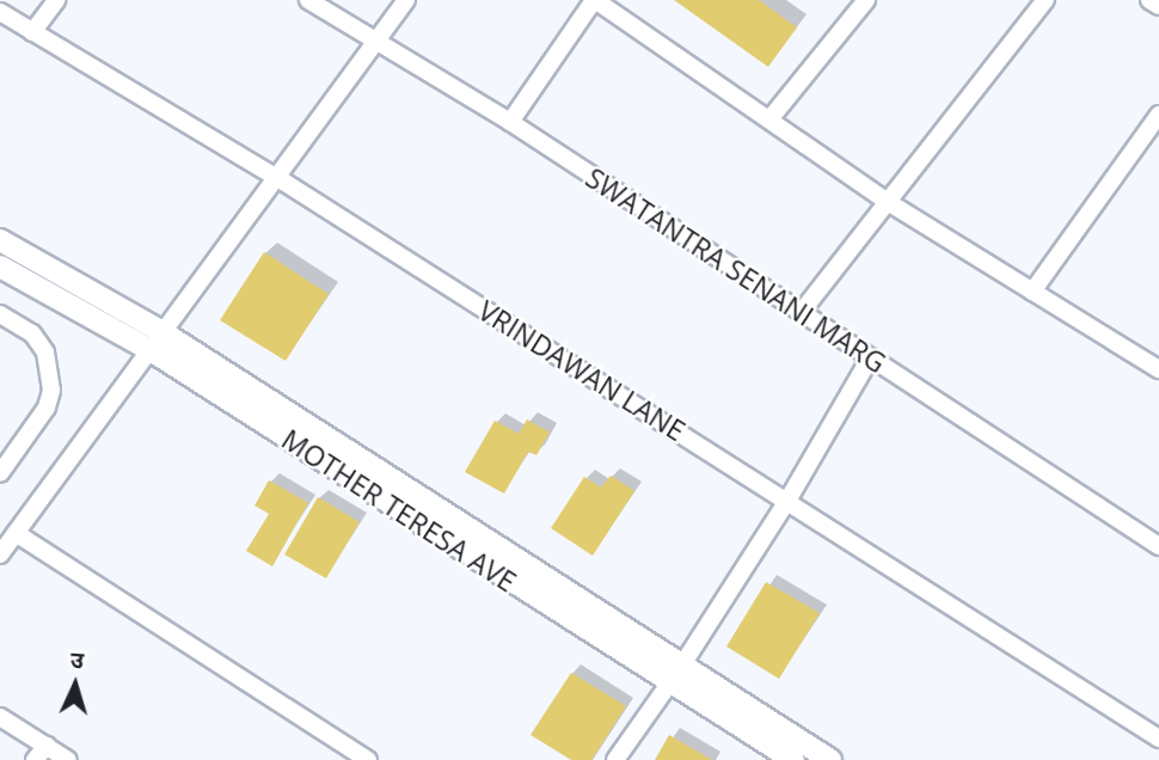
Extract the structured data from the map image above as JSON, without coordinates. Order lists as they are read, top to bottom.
{
  "streets": {
    "street": ["SWATANTRA SENANI MARG", "VRINDAWAN LANE"]
  },
  "north": "top"
}
